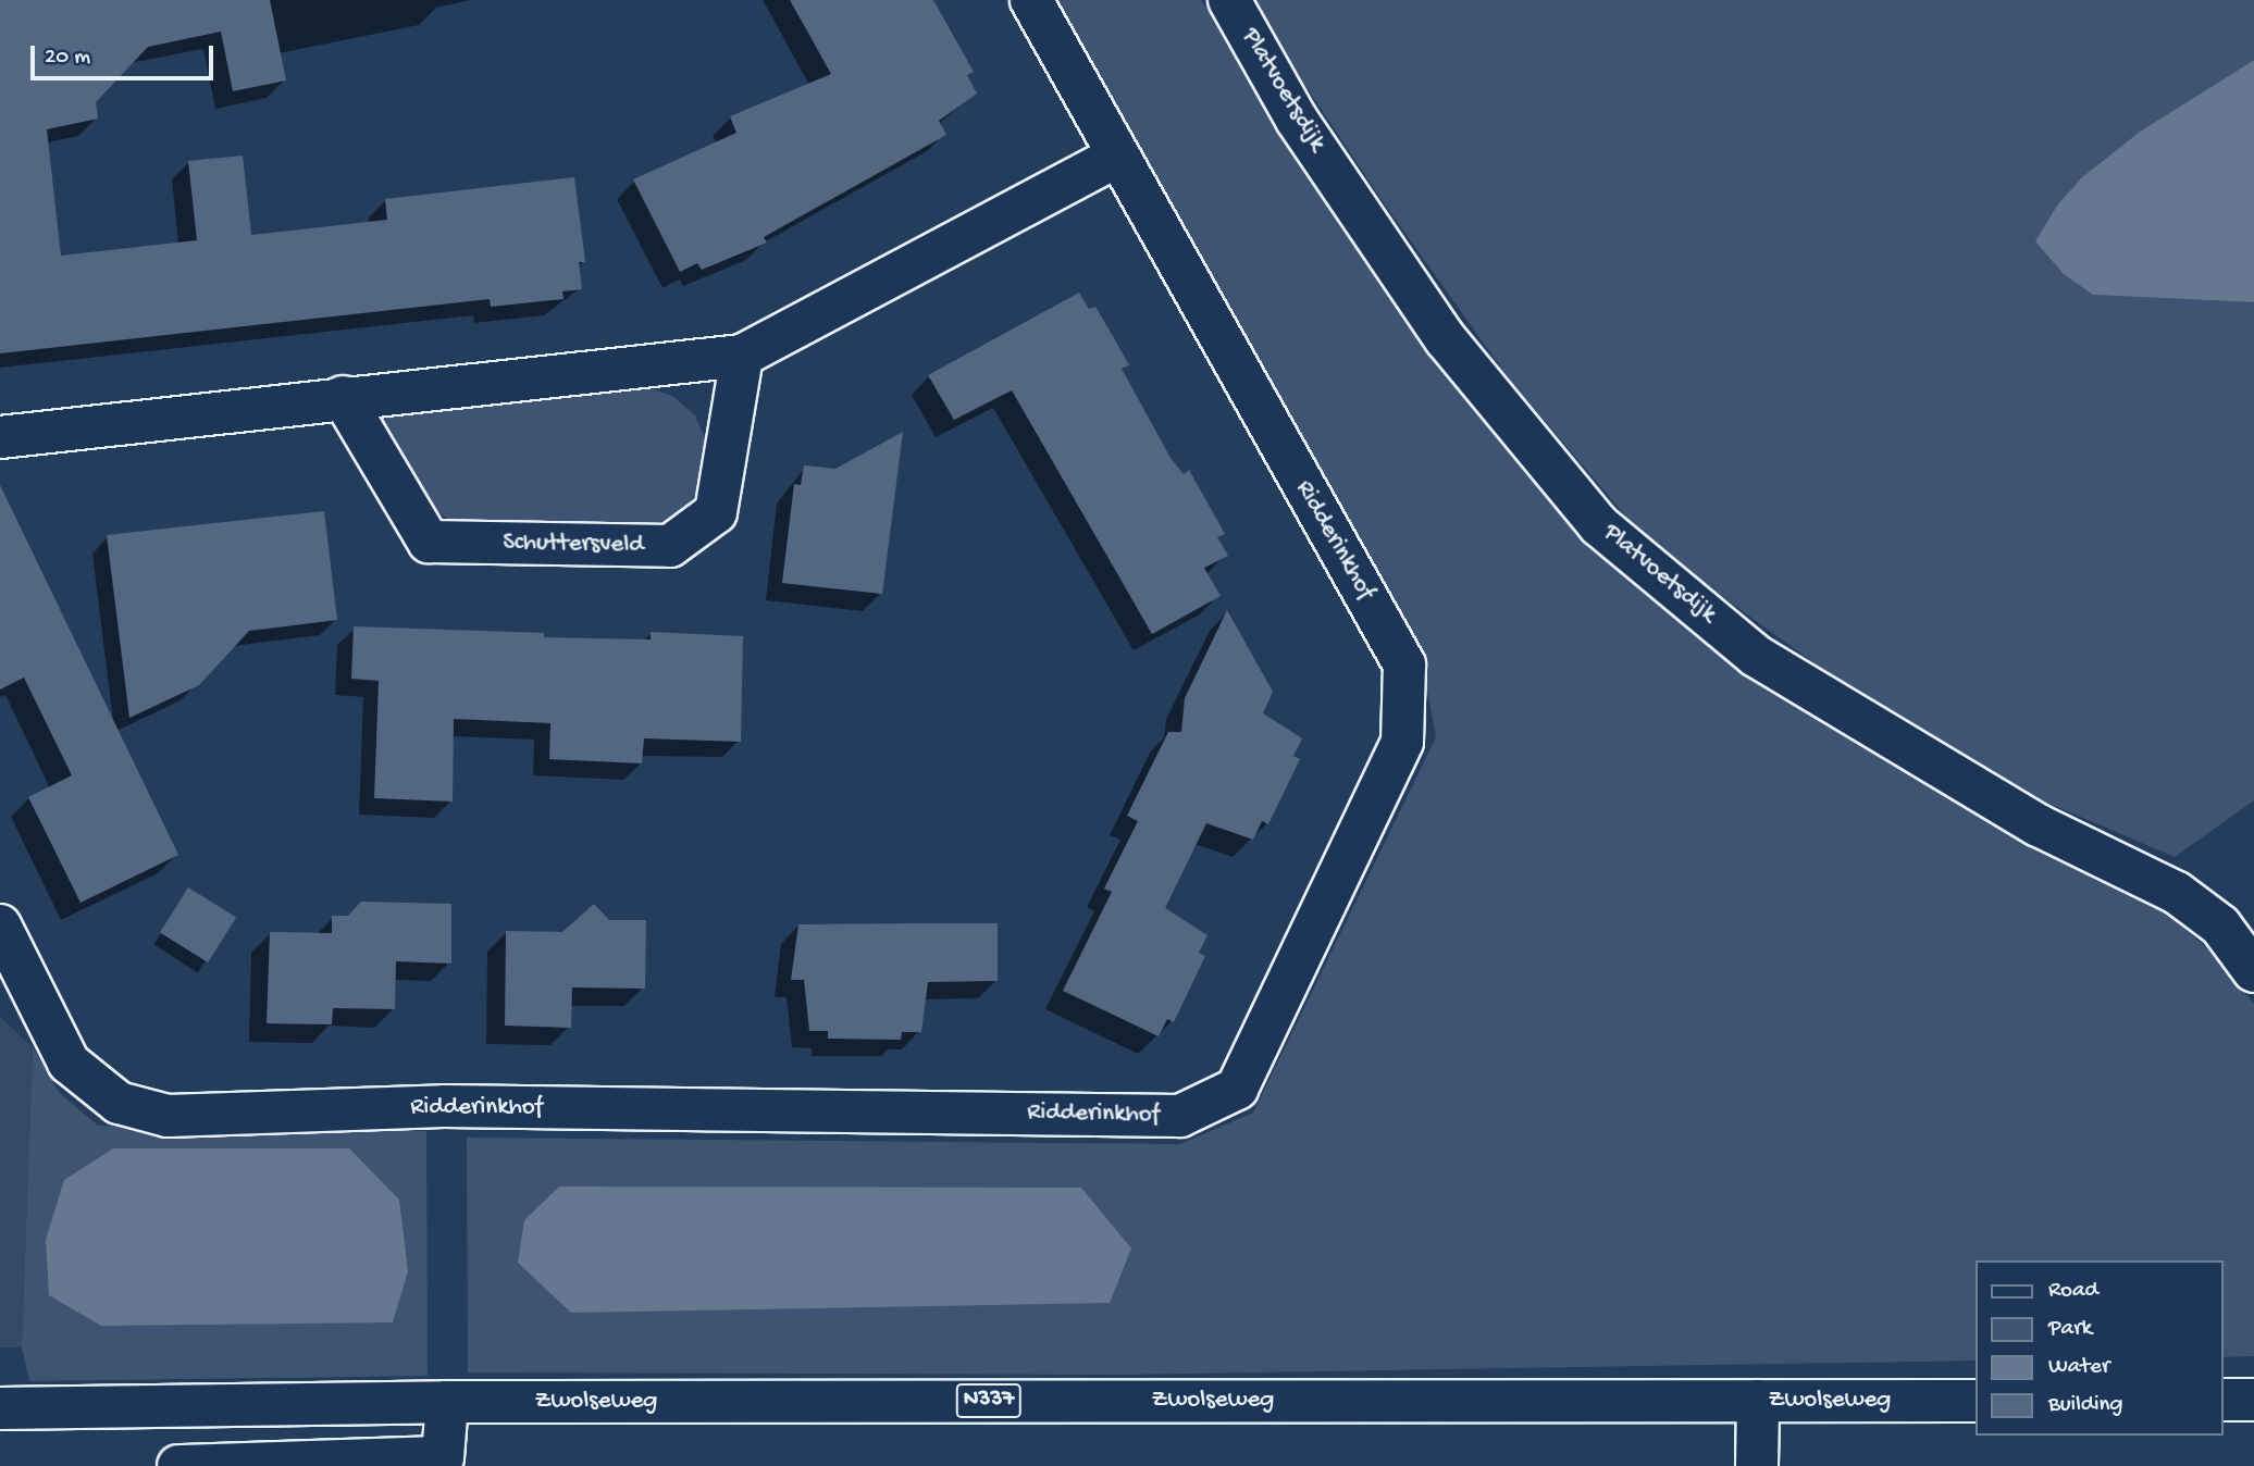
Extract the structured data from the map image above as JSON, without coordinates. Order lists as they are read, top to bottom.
{
  "streets": {
    "street": [
      "Platvoetsdijk",
      "Ridderinkhof",
      "Schuttersveld",
      "N337",
      "Zwolseweg"
    ]
  },
  "legend": [
    "Road",
    "Park",
    "Water",
    "Building"
  ],
  "scale_bar": "20 m"
}
